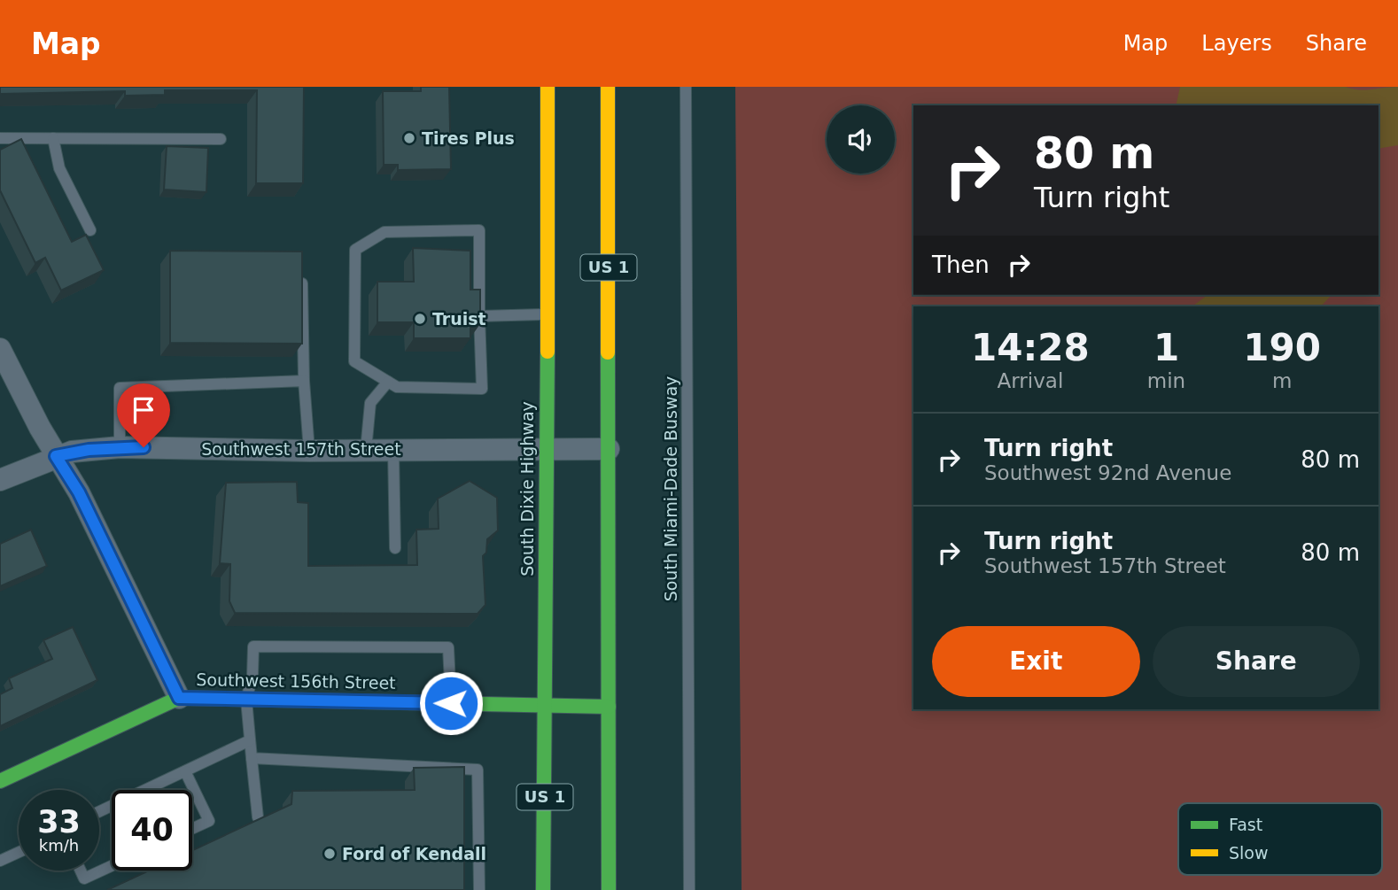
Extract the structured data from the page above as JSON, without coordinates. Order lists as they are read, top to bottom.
{
  "streets": {
    "main road": ["US 1", "South Dixie Highway", "Southwest 156th Street"],
    "street": ["Southwest 157th Street"],
    "lane": ["South Miami-Dade Busway"]
  },
  "crossings": [
    ["US 1", "Southwest 157th Street"],
    ["US 1", "Southwest 156th Street"],
    ["Southwest 157th Street", "South Dixie Highway"],
    ["South Dixie Highway", "Southwest 156th Street"]
  ],
  "places": ["Tires Plus", "Truist", "Ford of Kendall"],
  "legend": ["Fast", "Slow"],
  "page": {
    "header": "Map",
    "nav": ["Map", "Layers", "Share"],
    "turn": ["80 m", "Turn right"],
    "then": "Then",
    "eta": [
      "14:28",
      "Arrival",
      "1",
      "min",
      "190",
      "m"
    ],
    "list": [
      {
        "name": "Turn right",
        "note": "Southwest 92nd Avenue",
        "value": "80 m"
      },
      {
        "name": "Turn right",
        "note": "Southwest 157th Street",
        "value": "80 m"
      }
    ],
    "buttons": ["Exit", "Share"],
    "speed": "33 km/h",
    "limit": "40"
  }
}
